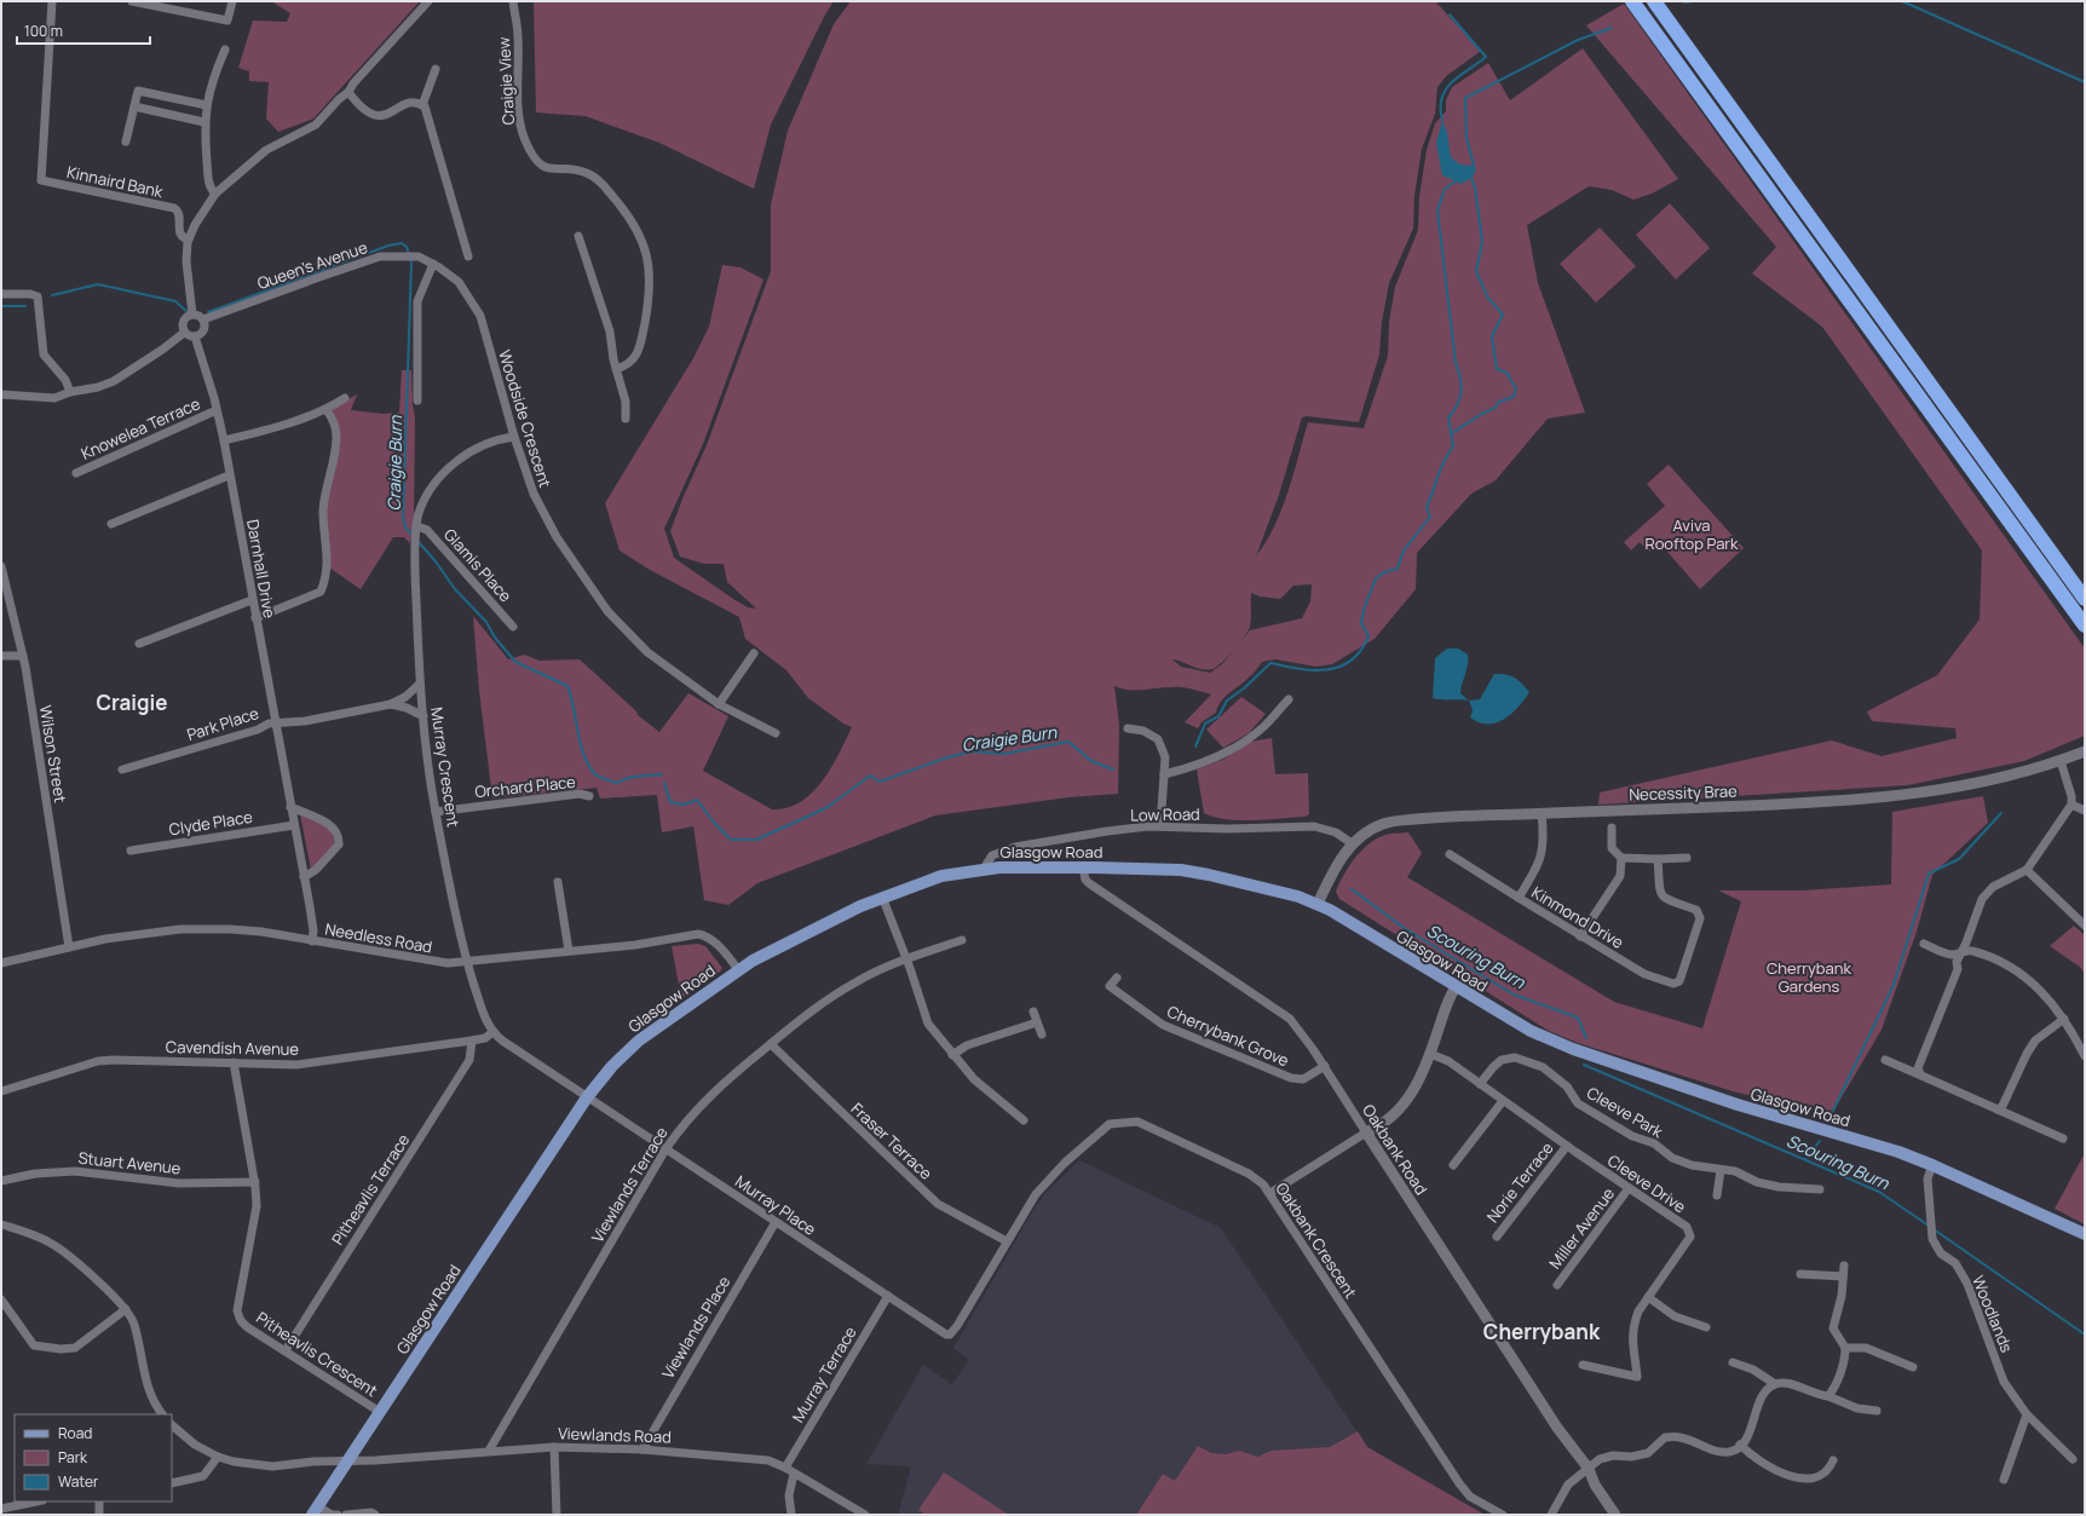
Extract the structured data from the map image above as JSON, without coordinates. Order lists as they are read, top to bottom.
{
  "streets": {
    "main road": ["Necessity Brae", "Glasgow Road", "Oakbank Road"],
    "street": [
      "Craigie View",
      "Kinnaird Bank",
      "Queen's Avenue",
      "Woodside Crescent",
      "Knowelea Terrace",
      "Glamis Place",
      "Darnhall Drive",
      "Park Place",
      "Wilson Street",
      "Murray Crescent",
      "Orchard Place",
      "Low Road",
      "Clyde Place",
      "Kinmond Drive",
      "Needless Road",
      "Cherrybank Grove",
      "Cavendish Avenue",
      "Cleeve Park",
      "Fraser Terrace",
      "Stuart Avenue",
      "Norie Terrace",
      "Cleeve Drive",
      "Viewlands Terrace",
      "Pitheavlis Terrace",
      "Murray Place",
      "Miller Avenue",
      "Oakbank Crescent",
      "Woodlands",
      "Viewlands Place",
      "Pitheavlis Crescent",
      "Murray Terrace",
      "Viewlands Road"
    ]
  },
  "crossings": [
    ["Queen's Avenue", "Woodside Crescent"],
    ["Queen's Avenue", "Darnhall Drive"],
    ["Woodside Crescent", "Murray Crescent"],
    ["Knowelea Terrace", "Darnhall Drive"],
    ["Glamis Place", "Murray Crescent"],
    ["Darnhall Drive", "Park Place"],
    ["Darnhall Drive", "Clyde Place"],
    ["Darnhall Drive", "Needless Road"],
    ["Park Place", "Murray Crescent"],
    ["Wilson Street", "Needless Road"],
    ["Murray Crescent", "Orchard Place"],
    ["Murray Crescent", "Glasgow Road"],
    ["Murray Crescent", "Needless Road"],
    ["Murray Crescent", "Cavendish Avenue"],
    ["Murray Crescent", "Murray Place"],
    ["Necessity Brae", "Low Road"],
    ["Necessity Brae", "Glasgow Road"],
    ["Necessity Brae", "Kinmond Drive"],
    ["Low Road", "Glasgow Road"],
    ["Glasgow Road", "Needless Road"],
    ["Glasgow Road", "Oakbank Road"],
    ["Glasgow Road", "Murray Place"],
    ["Glasgow Road", "Woodlands"],
    ["Glasgow Road", "Pitheavlis Crescent"],
    ["Glasgow Road", "Viewlands Road"],
    ["Cherrybank Grove", "Oakbank Road"],
    ["Cavendish Avenue", "Pitheavlis Terrace"],
    ["Cavendish Avenue", "Pitheavlis Crescent"],
    ["Cleeve Park", "Cleeve Drive"],
    ["Fraser Terrace", "Viewlands Terrace"],
    ["Fraser Terrace", "Oakbank Crescent"],
    ["Stuart Avenue", "Pitheavlis Crescent"],
    ["Norie Terrace", "Cleeve Drive"],
    ["Cleeve Drive", "Miller Avenue"],
    ["Viewlands Terrace", "Murray Place"],
    ["Viewlands Terrace", "Viewlands Road"],
    ["Pitheavlis Terrace", "Pitheavlis Crescent"],
    ["Murray Place", "Oakbank Crescent"],
    ["Murray Place", "Viewlands Place"],
    ["Murray Place", "Murray Terrace"],
    ["Viewlands Place", "Viewlands Road"],
    ["Murray Terrace", "Viewlands Road"]
  ],
  "districts": ["Craigie", "Cherrybank"],
  "water": ["Craigie Burn", "Scouring Burn"],
  "parks": ["Aviva Rooftop Park", "Cherrybank Gardens"],
  "legend": ["Road", "Park", "Water"],
  "scale_bar": "100 m"
}
